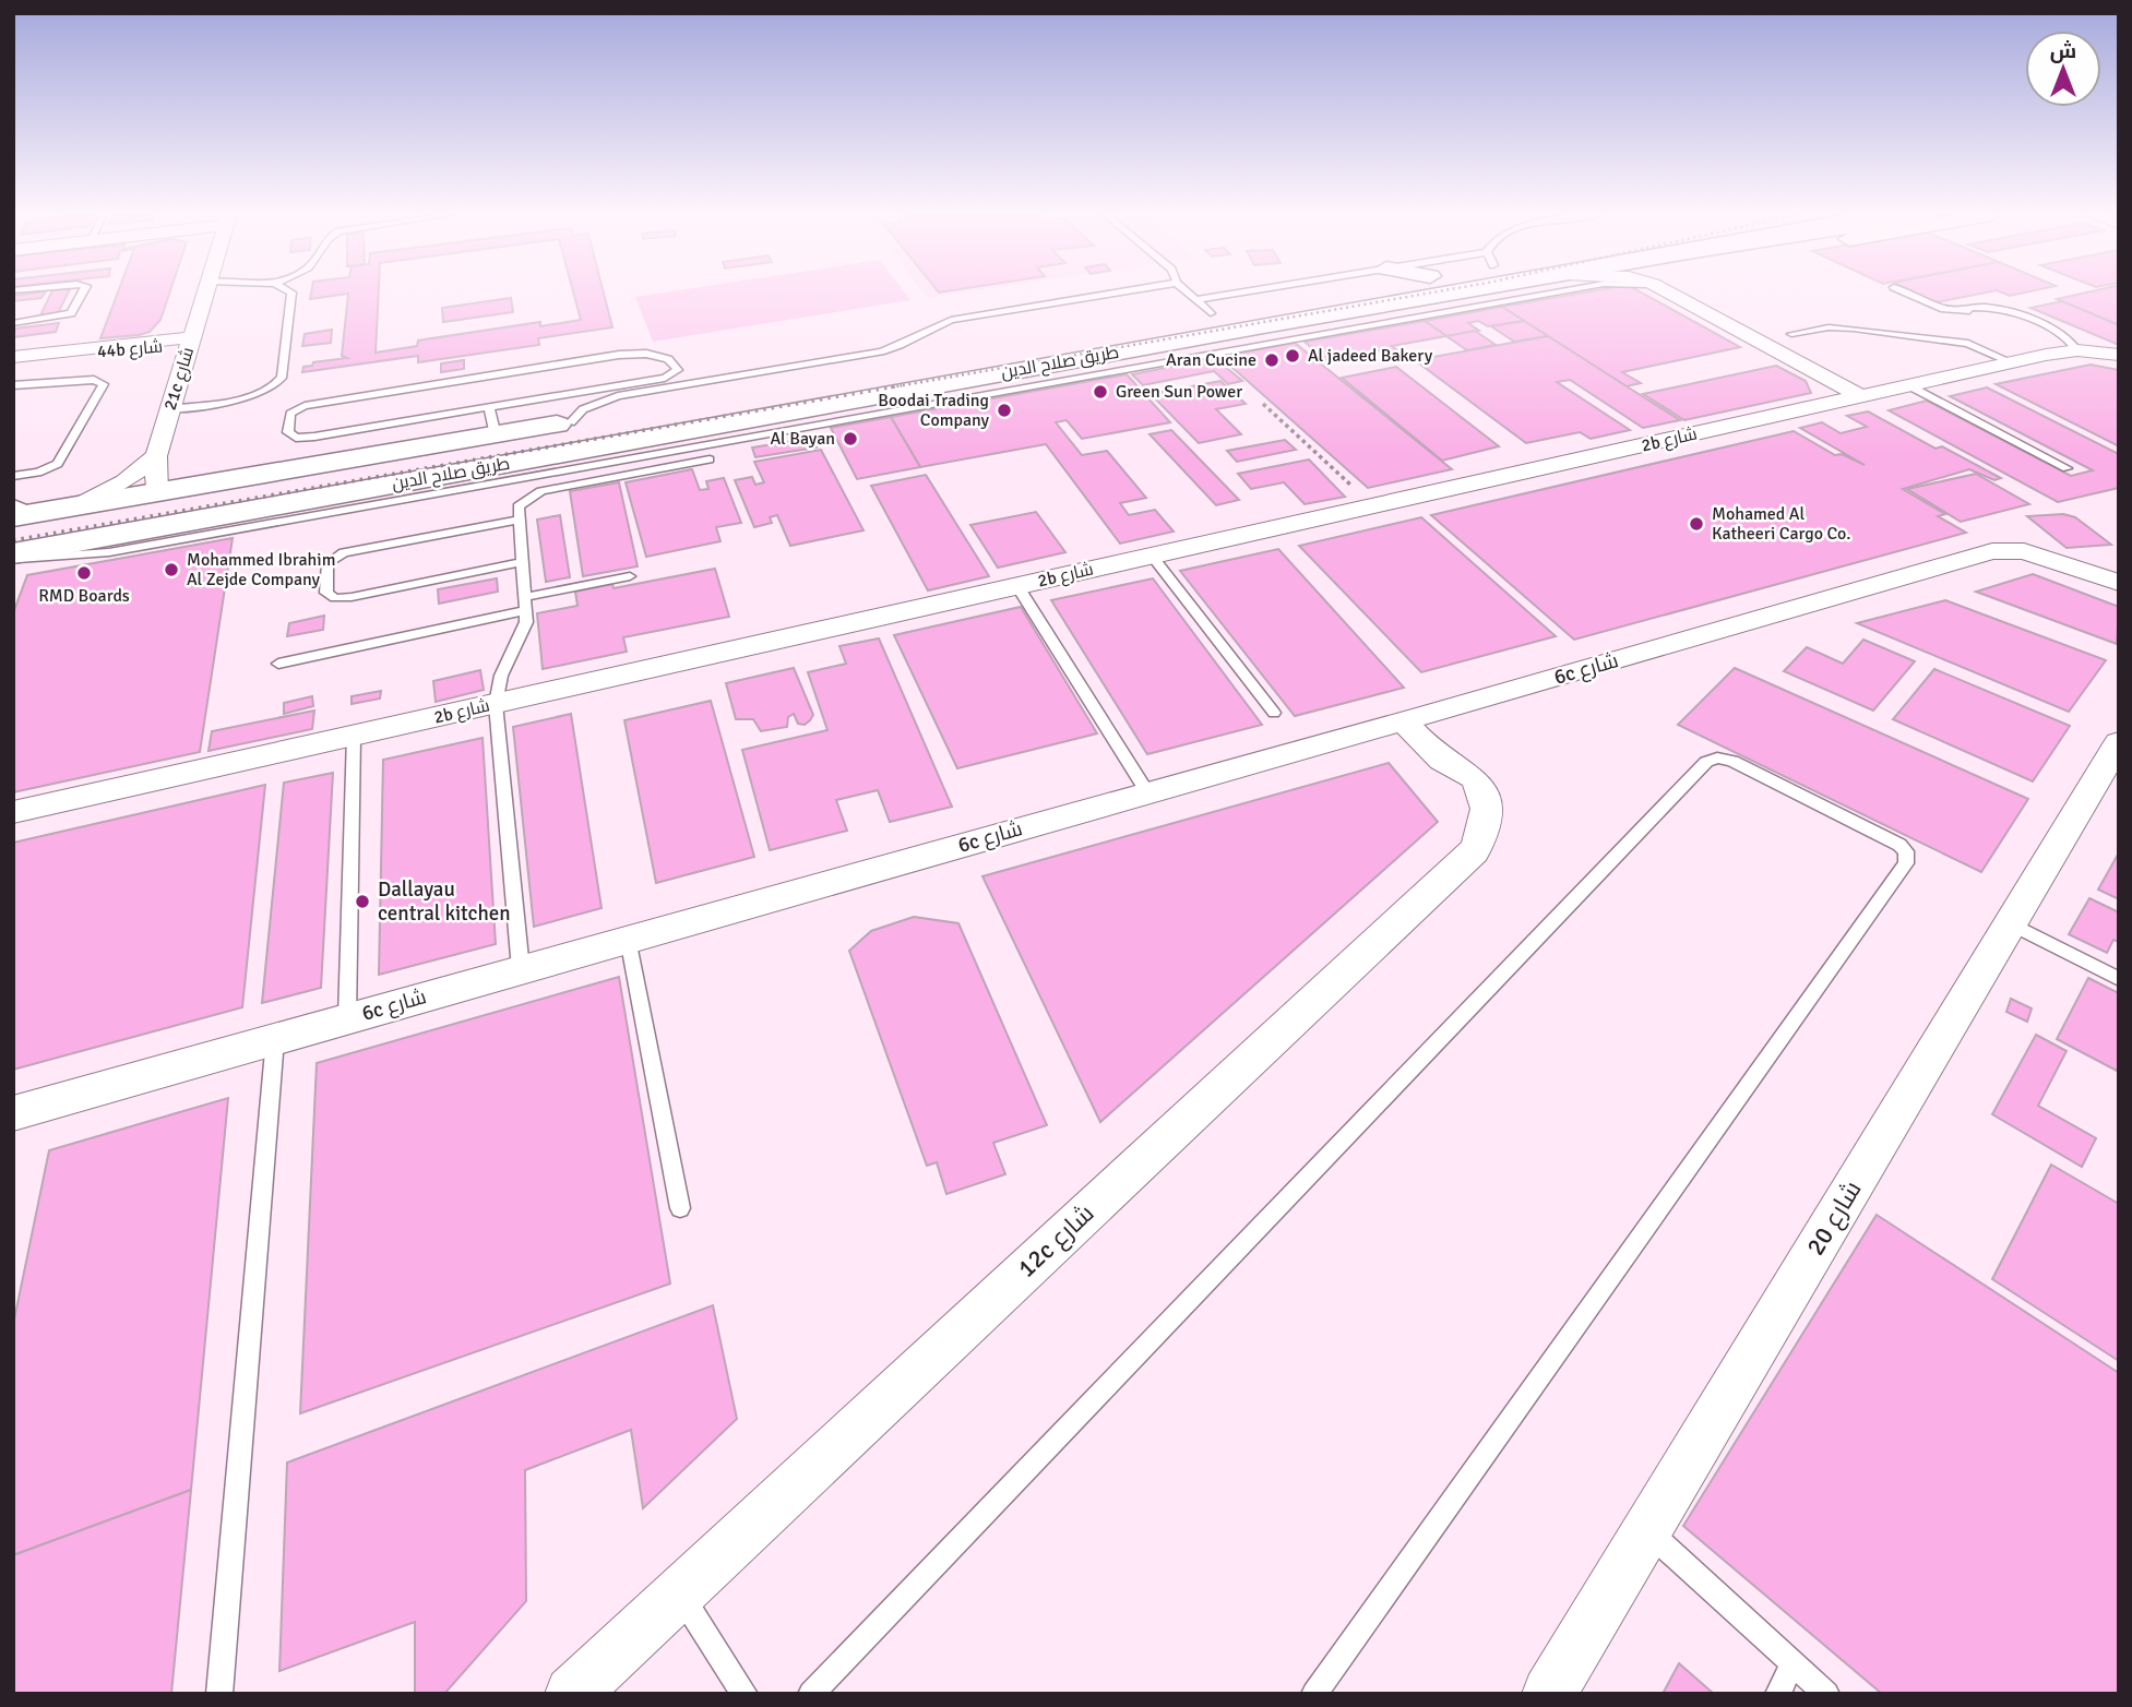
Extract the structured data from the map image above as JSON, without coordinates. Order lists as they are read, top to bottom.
{
  "streets": {
    "main road": ["طريق صلاح الدين"],
    "street": [
      "44b شارع",
      "21c شارع",
      "2b شارع",
      "6c شارع",
      "شارع 20",
      "12c شارع"
    ]
  },
  "crossings": [
    ["44b شارع", "21c شارع"],
    ["طريق صلاح الدين", "21c شارع"],
    ["6c شارع", "12c شارع"]
  ],
  "places": [
    "Al jadeed Bakery",
    "Aran Cucine",
    "Green Sun Power",
    "Boodai Trading Company",
    "Al Bayan",
    "Mohamed Al Katheeri Cargo Co.",
    "Mohammed Ibrahim Al Zejde Company",
    "RMD Boards",
    "Dallayau central kitchen"
  ],
  "north": "top"
}
